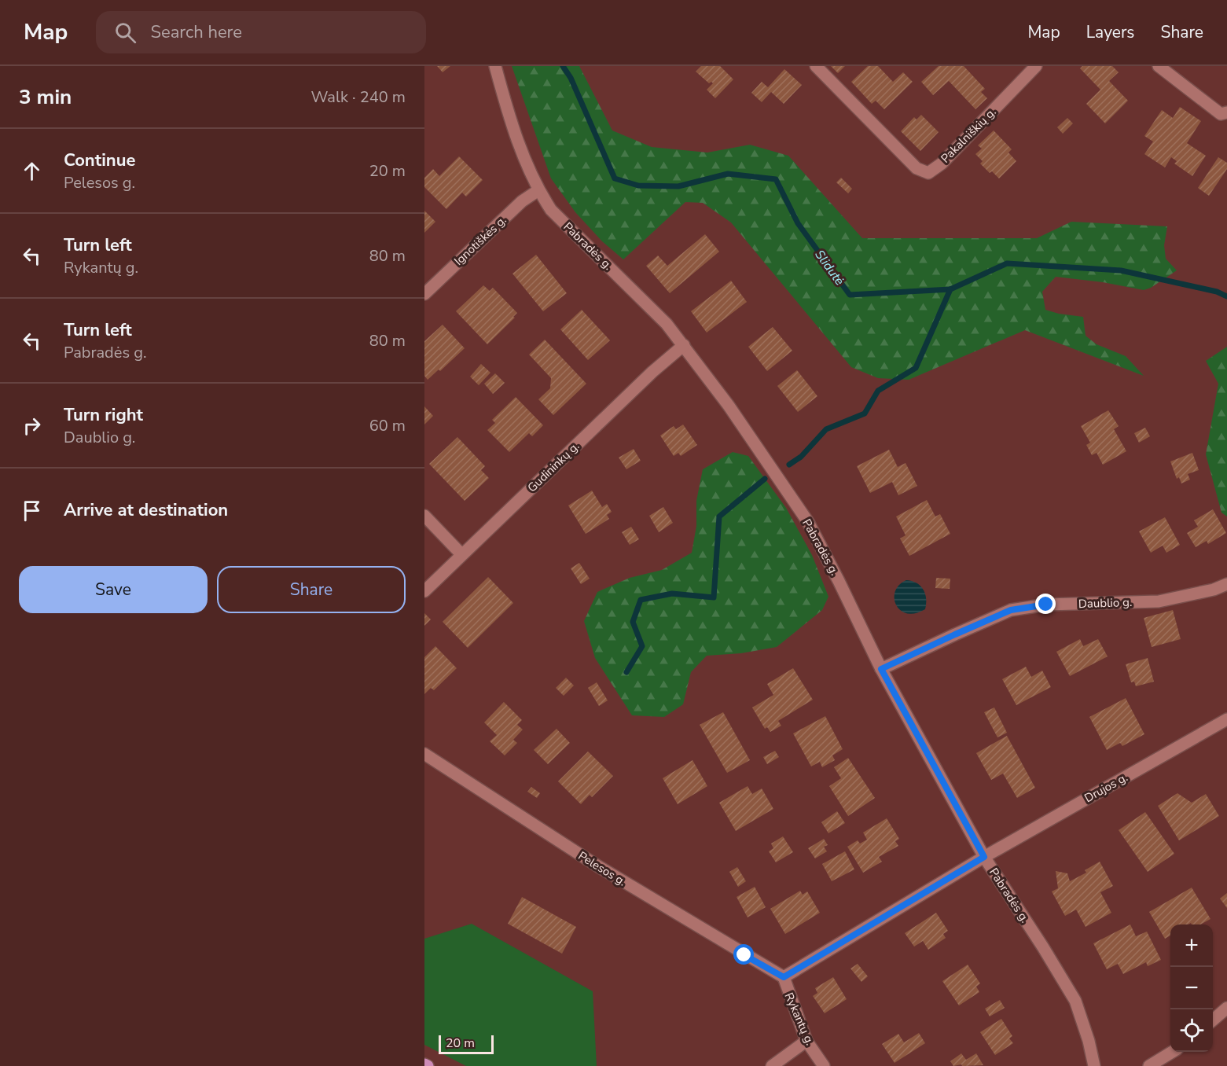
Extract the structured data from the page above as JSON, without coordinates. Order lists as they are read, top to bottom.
{
  "streets": {
    "street": [
      "Pakalniškių g.",
      "Ignotiškės g.",
      "Pabradės g.",
      "Gudininkų g.",
      "Daublio g.",
      "Drujos g.",
      "Pelesos g.",
      "Rykantų g."
    ]
  },
  "crossings": [
    ["Ignotiškės g.", "Pabradės g."],
    ["Pabradės g.", "Gudininkų g."],
    ["Pabradės g.", "Daublio g."],
    ["Pabradės g.", "Drujos g."],
    ["Pabradės g.", "Rykantų g."],
    ["Drujos g.", "Rykantų g."],
    ["Pelesos g.", "Rykantų g."]
  ],
  "water": ["Slidutė"],
  "scale_bar": "20 m",
  "page": {
    "header": "Map",
    "search": "Search here",
    "nav": ["Map", "Layers", "Share"],
    "heading": ["3 min", "Walk · 240 m"],
    "list": [
      ["Continue", "Pelesos g.", "20 m"],
      ["Turn left", "Rykantų g.", "80 m"],
      ["Turn left", "Pabradės g.", "80 m"],
      ["Turn right", "Daublio g.", "60 m"],
      "Arrive at destination"
    ],
    "buttons": ["Save", "Share"],
    "map_buttons": ["+", "−"],
    "scale": "20 m"
  }
}
